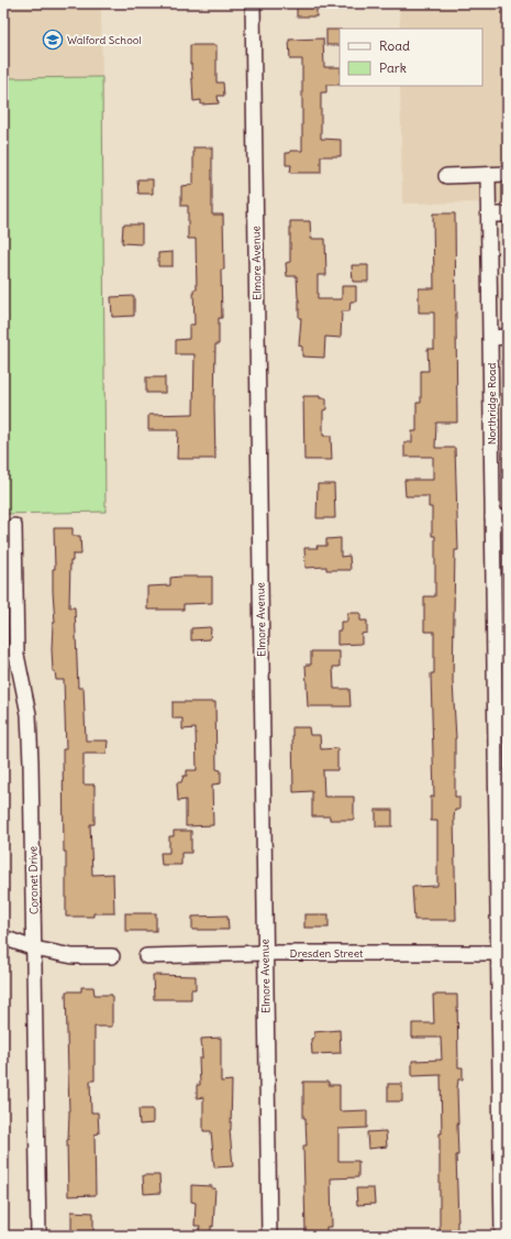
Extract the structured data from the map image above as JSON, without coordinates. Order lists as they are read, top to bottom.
{
  "streets": {
    "street": [
      "Elmore Avenue",
      "Northridge Road",
      "Coronet Drive",
      "Dresden Street"
    ]
  },
  "crossings": [
    ["Elmore Avenue", "Dresden Street"],
    ["Northridge Road", "Dresden Street"]
  ],
  "places": {
    "school or university": ["Walford School"]
  },
  "legend": ["Road", "Park"]
}
